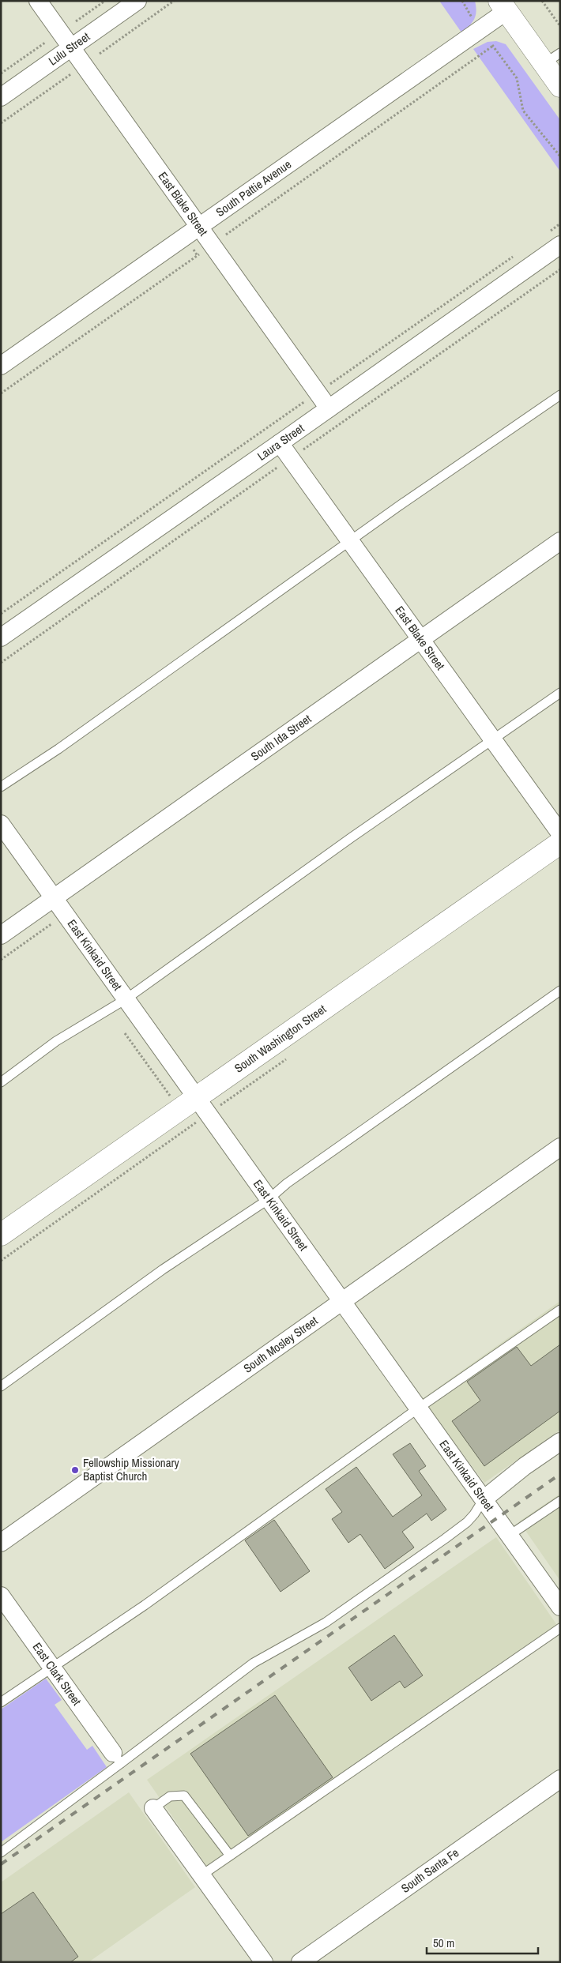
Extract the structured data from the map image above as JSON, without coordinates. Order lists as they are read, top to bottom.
{
  "streets": {
    "street": [
      "Lulu Street",
      "South Pattie Avenue",
      "East Blake Street",
      "Laura Street",
      "South Ida Street",
      "East Kinkaid Street",
      "South Washington Street",
      "South Mosley Street",
      "East Clark Street",
      "South Santa Fe"
    ]
  },
  "crossings": [
    ["Lulu Street", "East Blake Street"],
    ["South Pattie Avenue", "East Blake Street"],
    ["East Blake Street", "Laura Street"],
    ["East Blake Street", "South Ida Street"],
    ["South Ida Street", "East Kinkaid Street"],
    ["East Kinkaid Street", "South Washington Street"],
    ["East Kinkaid Street", "South Mosley Street"]
  ],
  "places": ["Fellowship Missionary Baptist Church"],
  "scale_bar": "50 m"
}
